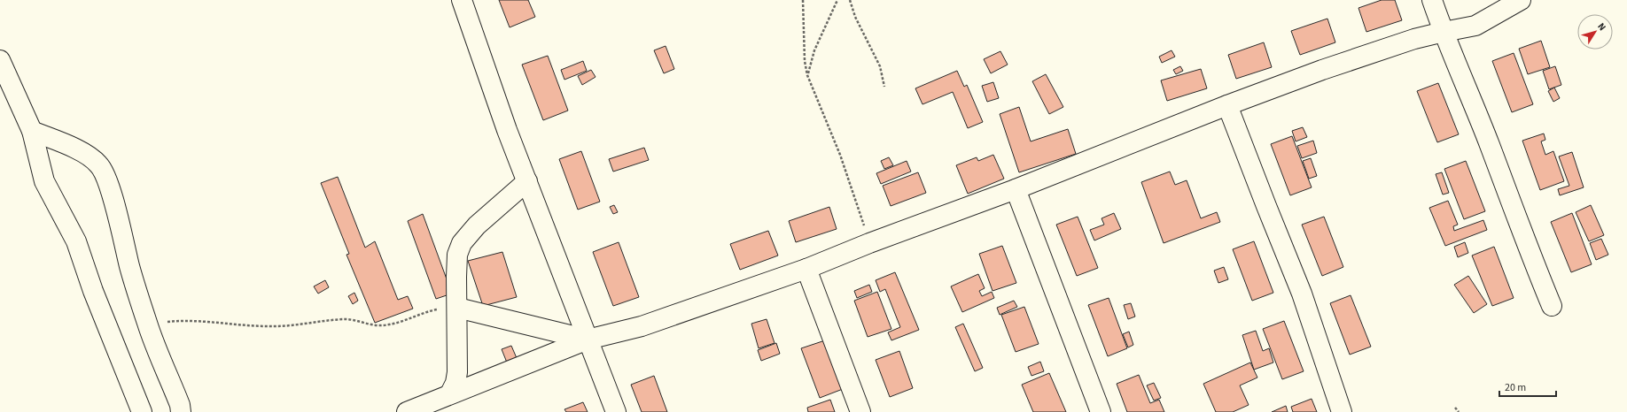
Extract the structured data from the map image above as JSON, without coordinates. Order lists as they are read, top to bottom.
{
  "scale_bar": "20 m",
  "north": "top right"
}
